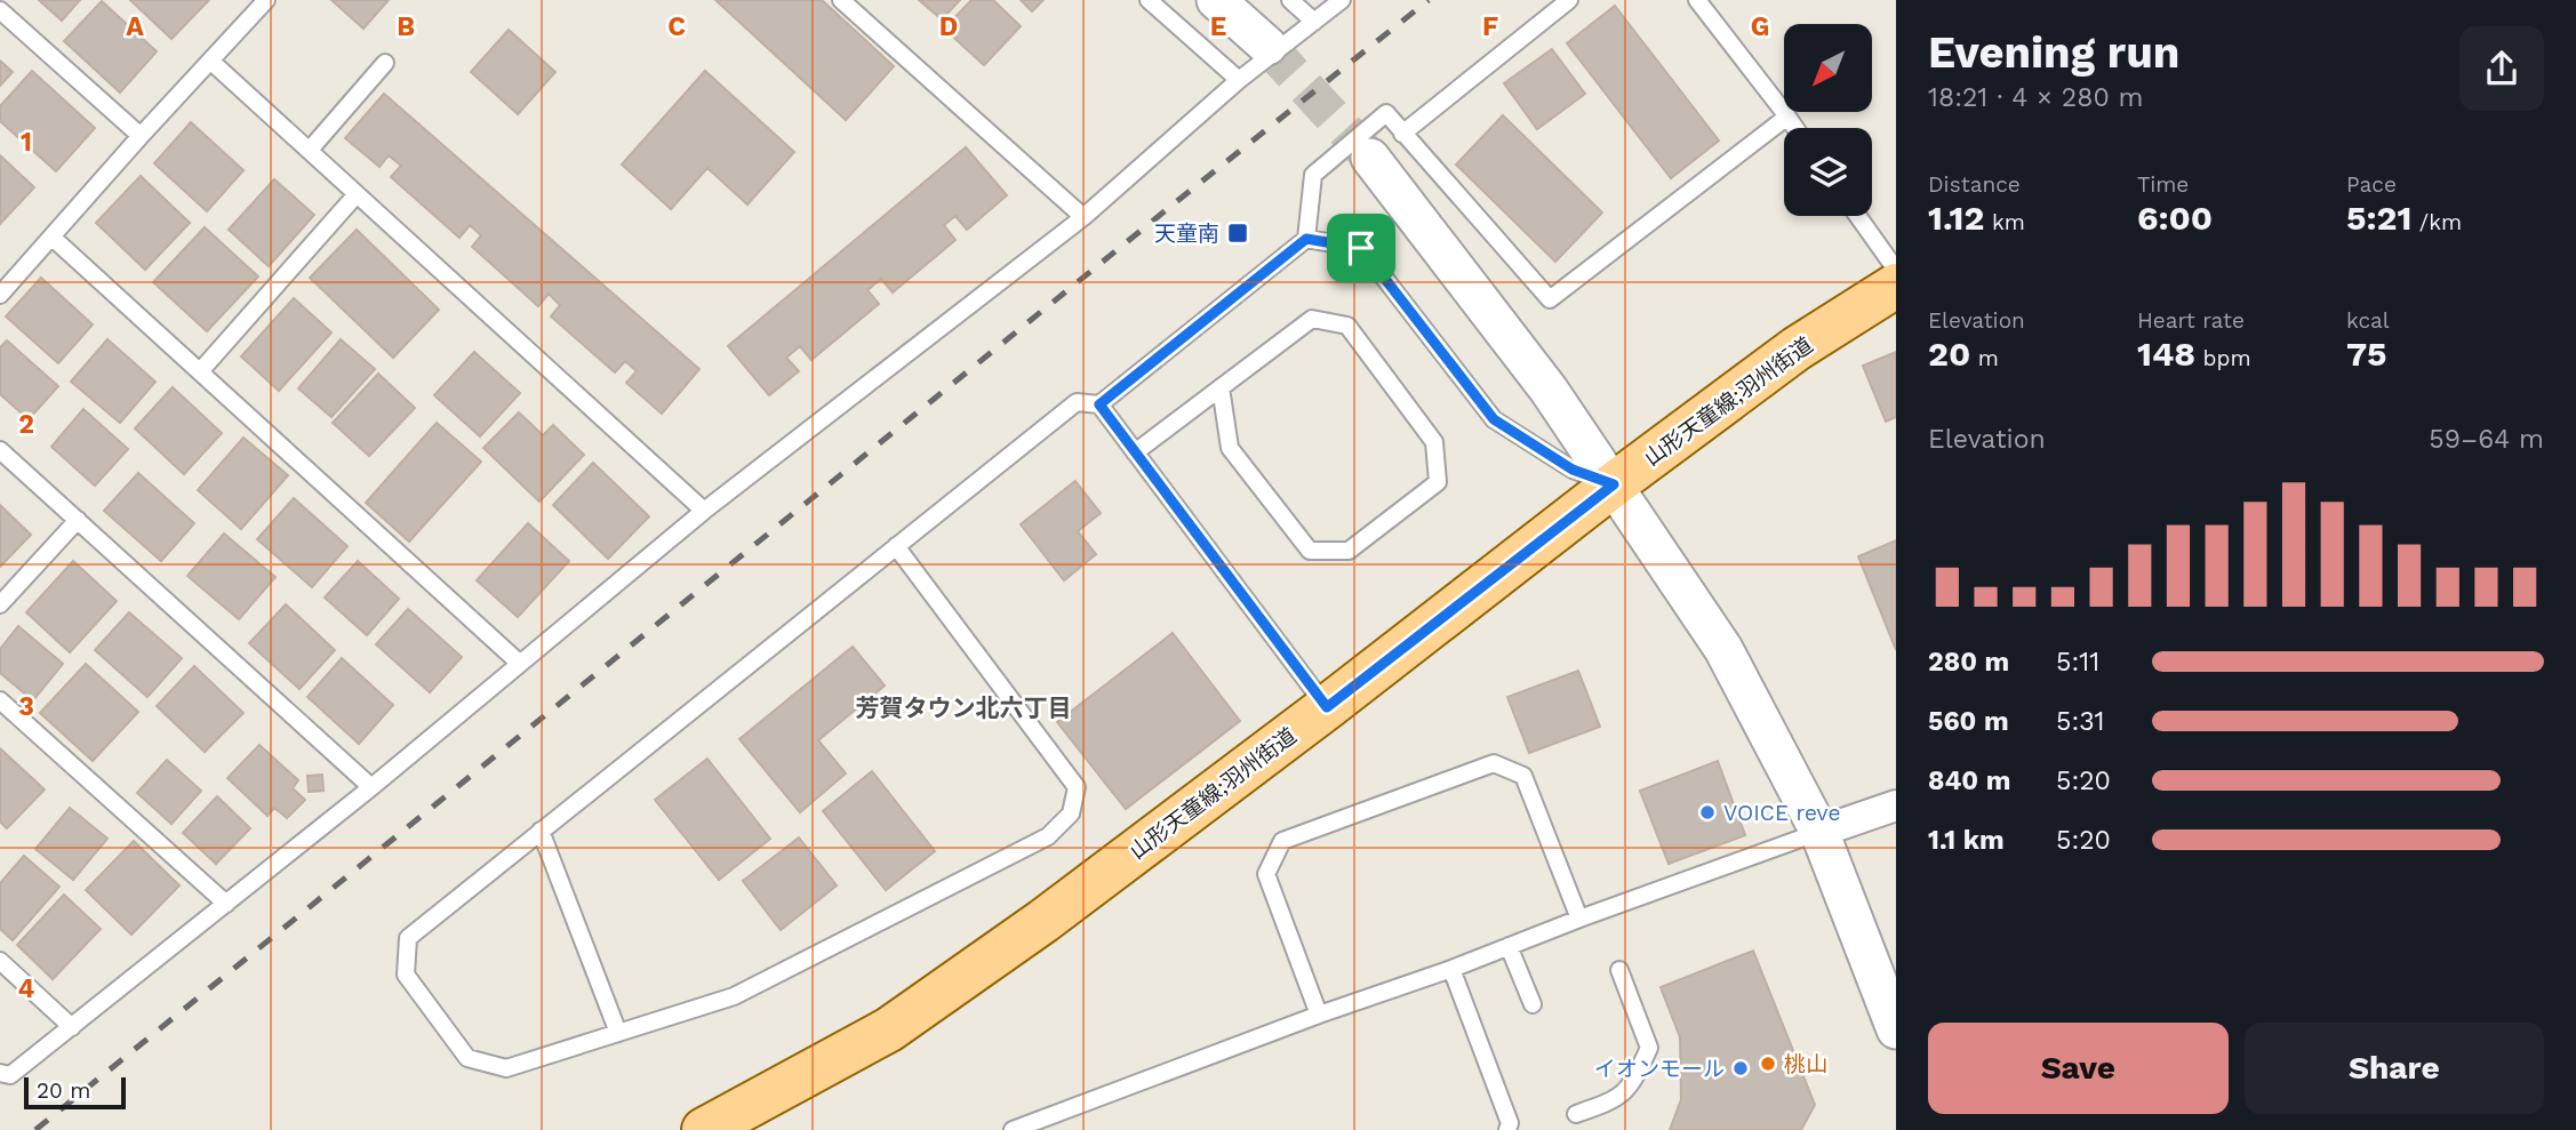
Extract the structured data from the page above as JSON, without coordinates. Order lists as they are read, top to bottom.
{
  "streets": {
    "main road": ["山形天童線;羽州街道"]
  },
  "districts": ["芳賀タウン北六丁目"],
  "places": {
    "transit": ["天童南"],
    "other": ["VOICE reve", "桃山", "イオンモール"]
  },
  "scale_bar": "20 m",
  "north": "bottom left",
  "page": {
    "heading": ["Evening run", "18:21 · 4 × 280 m"],
    "stats": [
      ["Distance", "1.12 km"],
      ["Time", "6:00"],
      ["Pace", "5:21 /km"],
      ["Elevation", "20 m"],
      ["Heart rate", "148 bpm"],
      ["kcal", "75"]
    ],
    "chart": ["Elevation", "59–64 m"],
    "list": [
      {
        "name": "280 m",
        "note": "5:11"
      },
      {
        "name": "560 m",
        "note": "5:31"
      },
      {
        "name": "840 m",
        "note": "5:20"
      },
      {
        "name": "1.1 km",
        "note": "5:20"
      }
    ],
    "buttons": ["Save", "Share"],
    "scale": "20 m"
  },
  "grid": {
    "columns": [
      "A",
      "B",
      "C",
      "D",
      "E",
      "F",
      "G"
    ],
    "rows": [
      "1",
      "2",
      "3",
      "4"
    ]
  }
}
